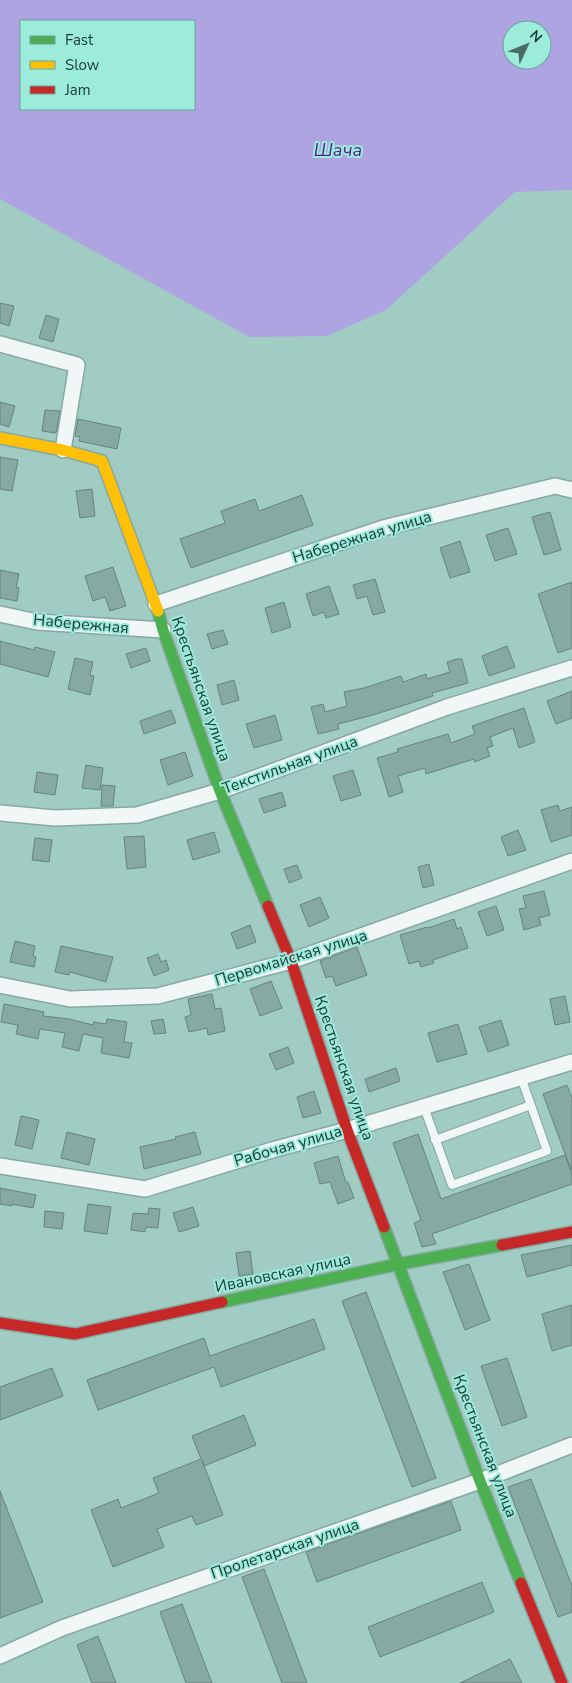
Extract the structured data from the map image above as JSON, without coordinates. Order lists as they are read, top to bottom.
{
  "streets": {
    "street": [
      "Набережная улица",
      "Набережная",
      "Крестьянская улица",
      "Текстильная улица",
      "Первомайская улица",
      "Рабочая улица",
      "Ивановская улица",
      "Пролетарская улица"
    ]
  },
  "crossings": [
    ["Набережная улица", "Крестьянская улица"],
    ["Набережная", "Крестьянская улица"],
    ["Крестьянская улица", "Текстильная улица"],
    ["Крестьянская улица", "Первомайская улица"],
    ["Крестьянская улица", "Рабочая улица"],
    ["Крестьянская улица", "Ивановская улица"],
    ["Крестьянская улица", "Пролетарская улица"]
  ],
  "water": ["Шача"],
  "legend": ["Fast", "Slow", "Jam"],
  "north": "top right"
}
